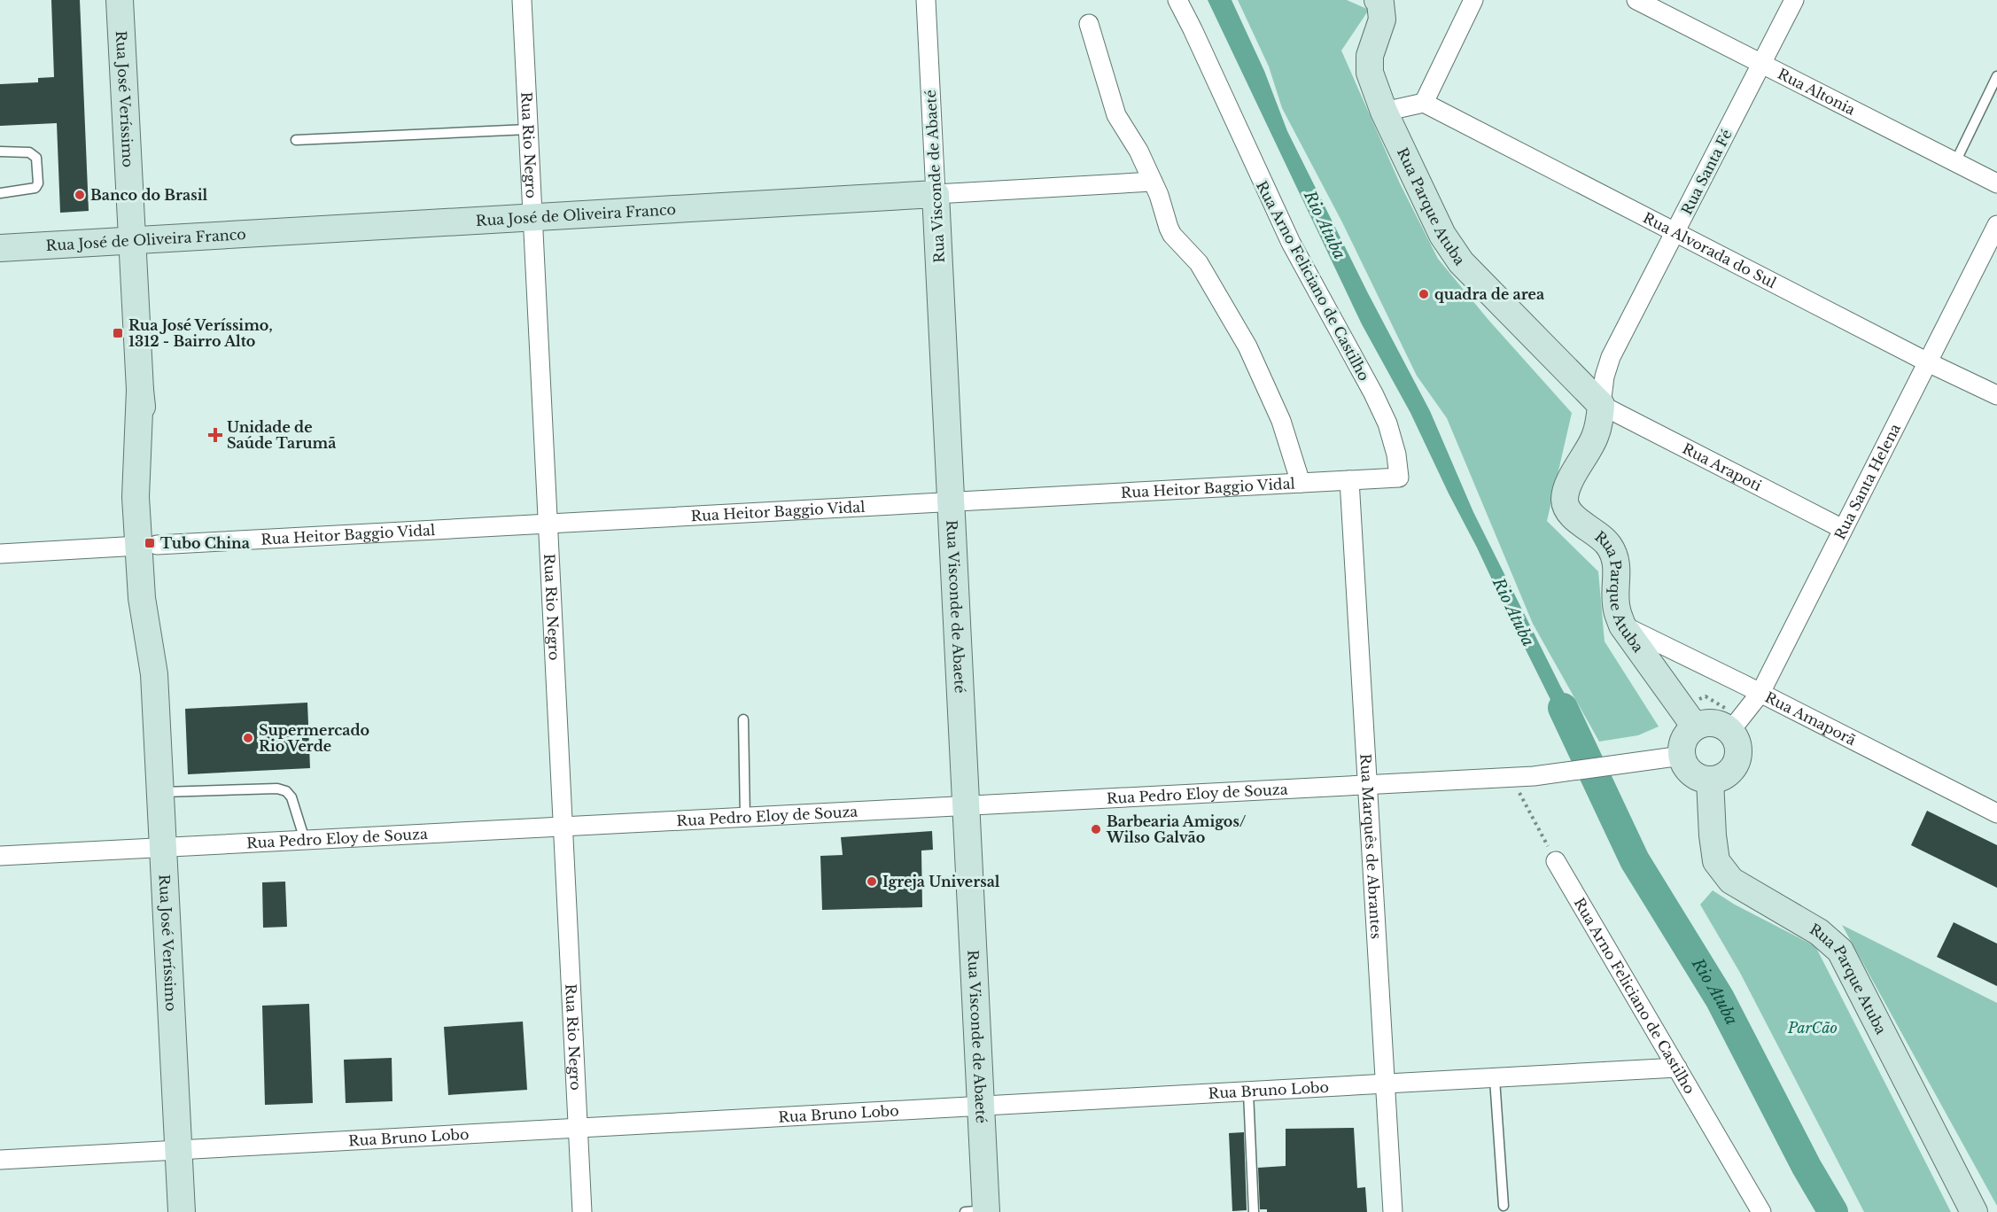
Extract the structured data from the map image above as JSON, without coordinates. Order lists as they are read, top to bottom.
{
  "streets": {
    "street": [
      "Rua Altonia",
      "Rua José Veríssimo",
      "Rua Rio Negro",
      "Rua Santa Fé",
      "Rua Visconde de Abaeté",
      "Rua Parque Atuba",
      "Rua José de Oliveira Franco",
      "Rua Alvorada do Sul",
      "Rua Arno Feliciano de Castilho",
      "Rua Arapoti",
      "Rua Santa Helena",
      "Rua Heitor Baggio Vidal",
      "Rua Amaporã",
      "Rua Pedro Eloy de Souza",
      "Rua Marquês de Abrantes",
      "Rua Bruno Lobo"
    ]
  },
  "crossings": [
    ["Rua Altonia", "Rua Santa Fé"],
    ["Rua José Veríssimo", "Rua José de Oliveira Franco"],
    ["Rua José Veríssimo", "Rua Heitor Baggio Vidal"],
    ["Rua José Veríssimo", "Rua Pedro Eloy de Souza"],
    ["Rua José Veríssimo", "Rua Bruno Lobo"],
    ["Rua Rio Negro", "Rua José de Oliveira Franco"],
    ["Rua Rio Negro", "Rua Heitor Baggio Vidal"],
    ["Rua Rio Negro", "Rua Pedro Eloy de Souza"],
    ["Rua Rio Negro", "Rua Bruno Lobo"],
    ["Rua Santa Fé", "Rua Parque Atuba"],
    ["Rua Santa Fé", "Rua Alvorada do Sul"],
    ["Rua Santa Fé", "Rua Arapoti"],
    ["Rua Visconde de Abaeté", "Rua José de Oliveira Franco"],
    ["Rua Visconde de Abaeté", "Rua Heitor Baggio Vidal"],
    ["Rua Visconde de Abaeté", "Rua Pedro Eloy de Souza"],
    ["Rua Visconde de Abaeté", "Rua Bruno Lobo"],
    ["Rua Parque Atuba", "Rua Arapoti"],
    ["Rua Parque Atuba", "Rua Santa Helena"],
    ["Rua Parque Atuba", "Rua Amaporã"],
    ["Rua Parque Atuba", "Rua Pedro Eloy de Souza"],
    ["Rua Alvorada do Sul", "Rua Santa Helena"],
    ["Rua Arno Feliciano de Castilho", "Rua Heitor Baggio Vidal"],
    ["Rua Arno Feliciano de Castilho", "Rua Bruno Lobo"],
    ["Rua Arapoti", "Rua Santa Helena"],
    ["Rua Santa Helena", "Rua Amaporã"],
    ["Rua Santa Helena", "Rua Pedro Eloy de Souza"],
    ["Rua Heitor Baggio Vidal", "Rua Marquês de Abrantes"],
    ["Rua Pedro Eloy de Souza", "Rua Marquês de Abrantes"],
    ["Rua Marquês de Abrantes", "Rua Bruno Lobo"]
  ],
  "water": ["Rio Atuba"],
  "parks": ["ParCão"],
  "places": {
    "other": [
      "Banco do Brasil",
      "quadra de area",
      "Supermercado Rio Verde",
      "Barbearia Amigos/ Wilso Galvão",
      "Igreja Universal"
    ],
    "transit": ["Rua José Veríssimo, 1312 - Bairro Alto", "Tubo China"],
    "health": ["Unidade de Saúde Tarumã"]
  }
}
